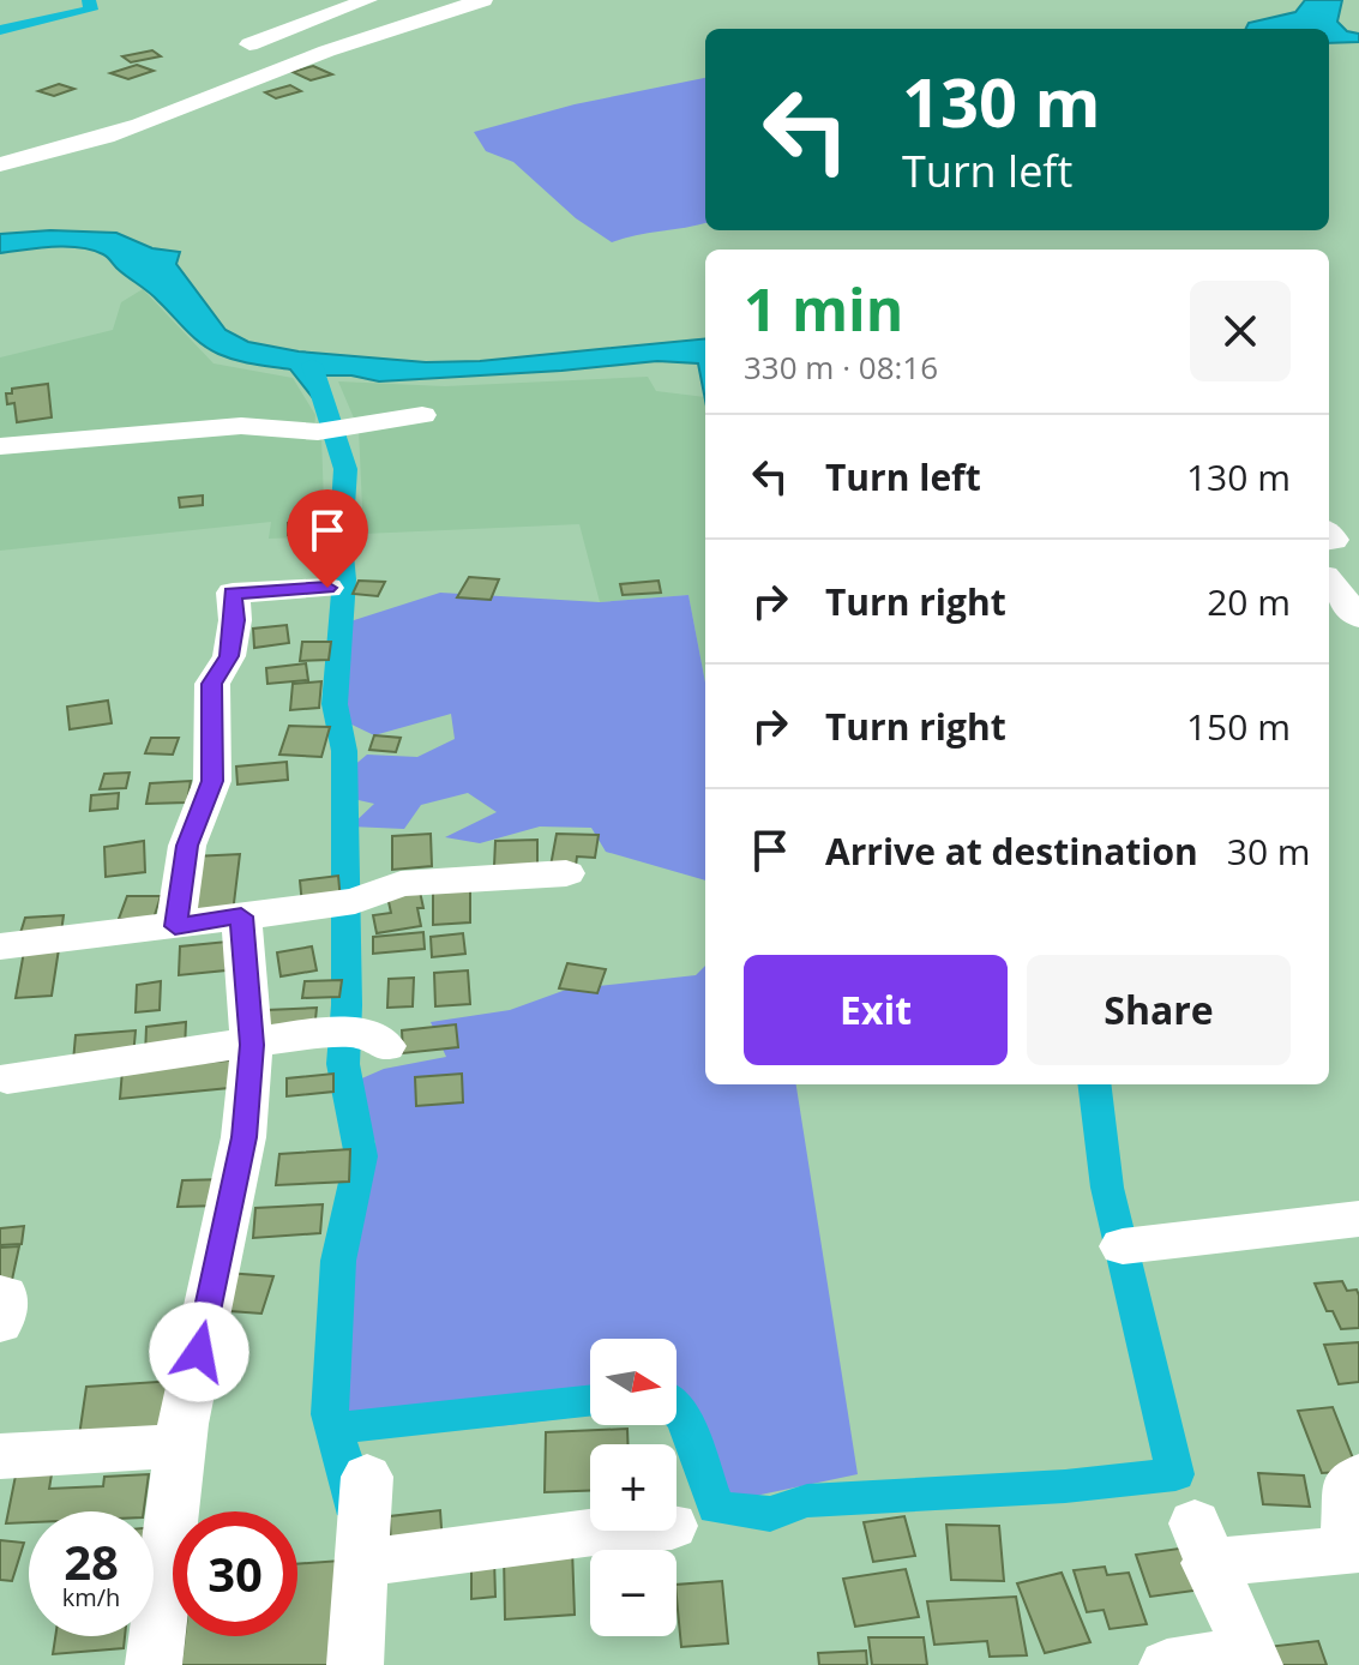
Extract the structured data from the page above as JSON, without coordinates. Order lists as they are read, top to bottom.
{
  "north": "right",
  "page": {
    "turn": ["130 m", "Turn left"],
    "heading": ["1 min", "330 m · 08:16"],
    "list": [
      {
        "name": "Turn left",
        "value": "130 m"
      },
      {
        "name": "Turn right",
        "value": "20 m"
      },
      {
        "name": "Turn right",
        "value": "150 m"
      },
      {
        "name": "Arrive at destination",
        "value": "30 m"
      }
    ],
    "buttons": ["Exit", "Share"],
    "map_buttons": ["+", "−"],
    "speed": "28 km/h",
    "limit": "30"
  }
}
